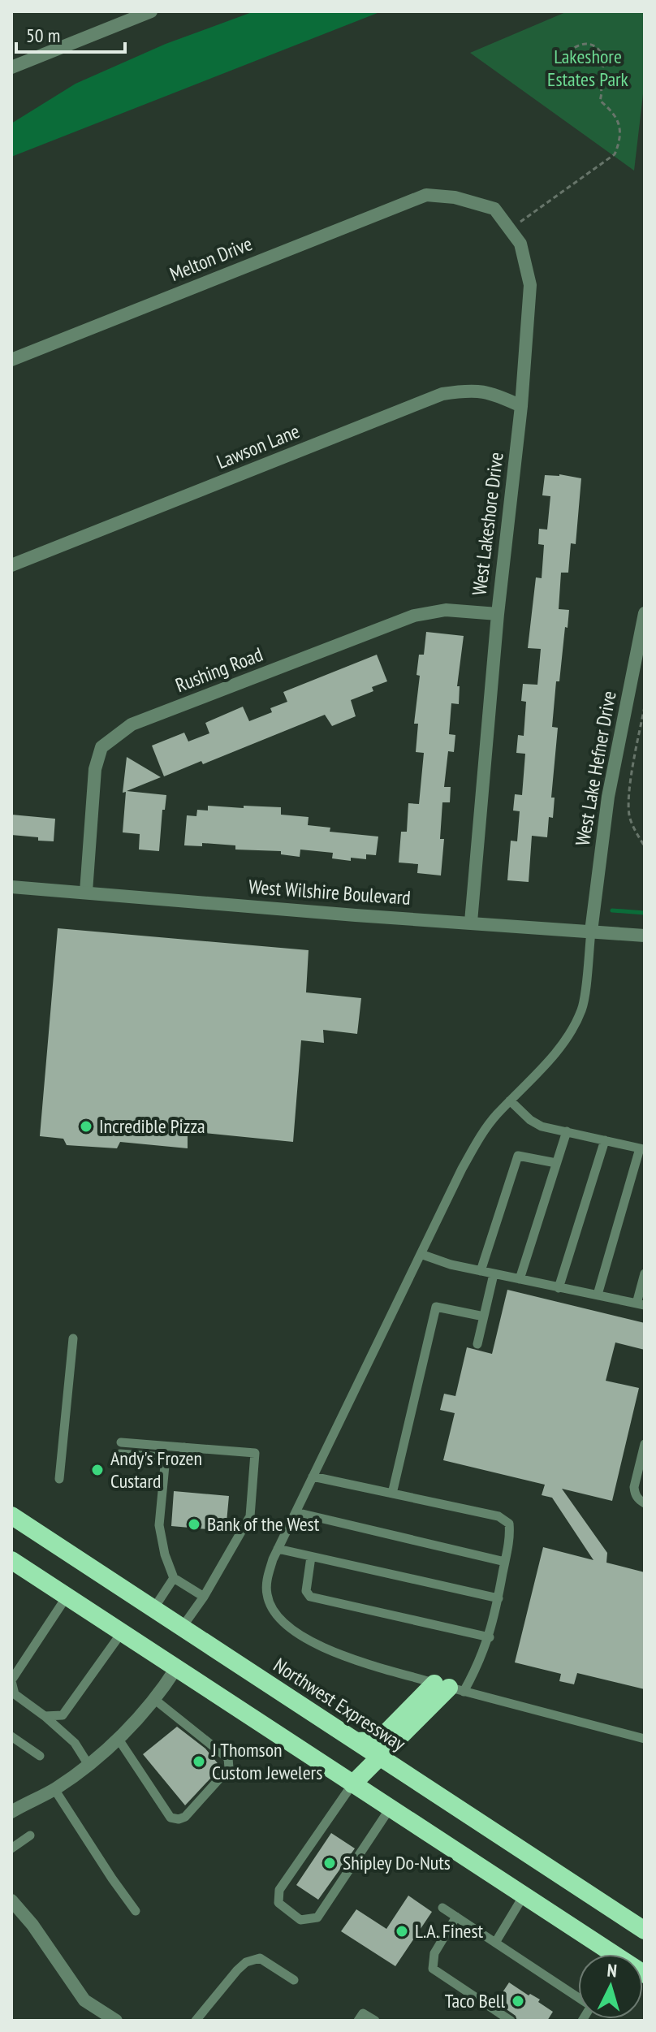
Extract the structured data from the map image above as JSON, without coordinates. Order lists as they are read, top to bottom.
{
  "streets": {
    "highway": ["Northwest Expressway"],
    "street": [
      "Melton Drive",
      "Lawson Lane",
      "West Lakeshore Drive",
      "Rushing Road",
      "West Lake Hefner Drive",
      "West Wilshire Boulevard"
    ]
  },
  "crossings": [
    ["Melton Drive", "West Lakeshore Drive"],
    ["Lawson Lane", "West Lakeshore Drive"],
    ["West Lakeshore Drive", "Rushing Road"],
    ["West Lakeshore Drive", "West Wilshire Boulevard"],
    ["Rushing Road", "West Wilshire Boulevard"],
    ["West Lake Hefner Drive", "West Wilshire Boulevard"]
  ],
  "parks": ["Lakeshore Estates Park"],
  "places": [
    "Incredible Pizza",
    "Andy's Frozen Custard",
    "Bank of the West",
    "J Thomson Custom Jewelers",
    "Shipley Do-Nuts",
    "L.A. Finest",
    "Taco Bell"
  ],
  "scale_bar": "50 m",
  "north": "top"
}
